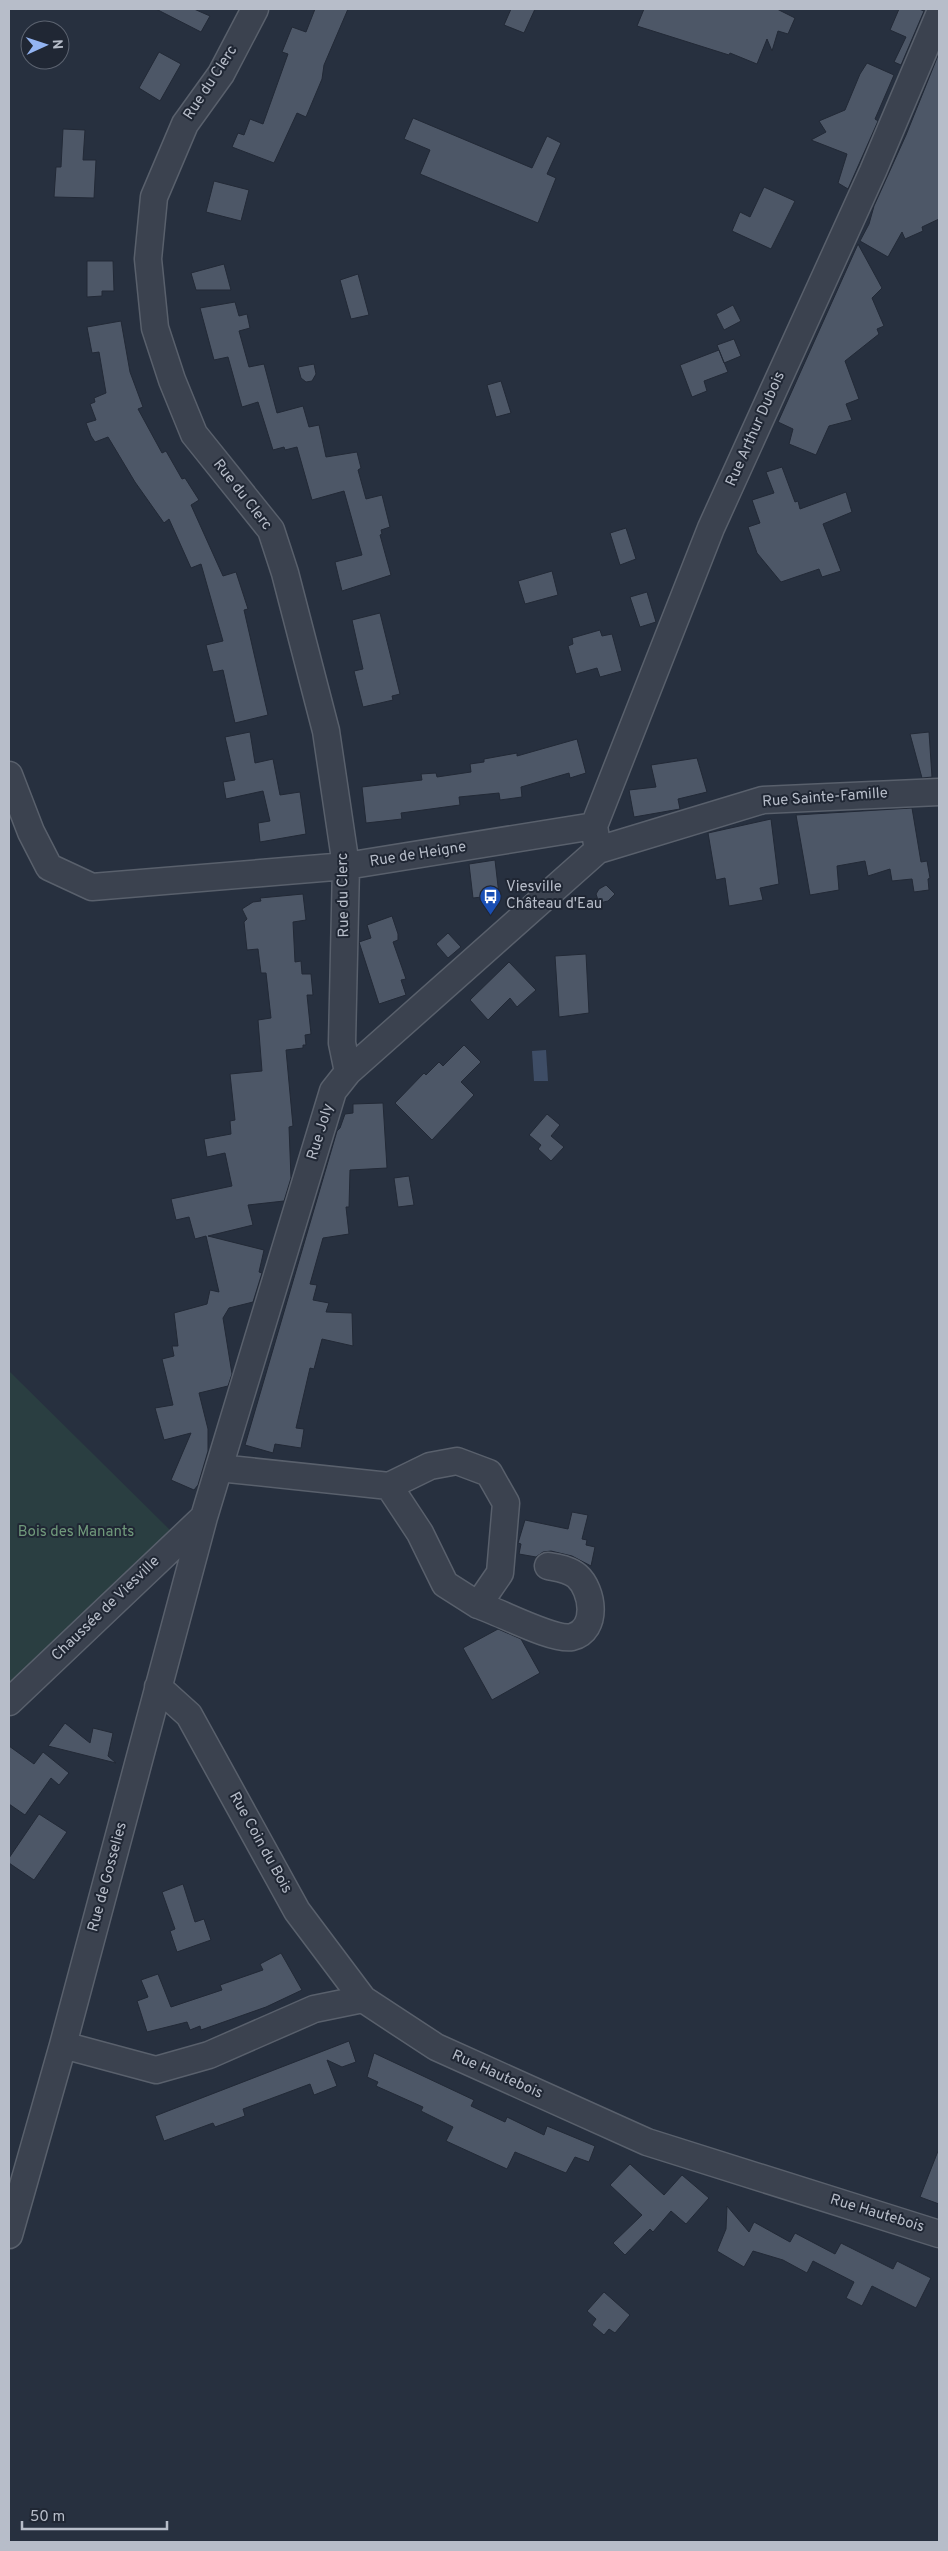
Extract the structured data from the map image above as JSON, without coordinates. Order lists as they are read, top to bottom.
{
  "streets": {
    "street": [
      "Rue du Clerc",
      "Rue Arthur Dubois",
      "Rue Sainte-Famille",
      "Rue de Heigne",
      "Rue Joly",
      "Chaussée de Viesville",
      "Rue Coin du Bois",
      "Rue de Gosselies",
      "Rue Hautebois"
    ]
  },
  "crossings": [
    ["Rue du Clerc", "Rue de Heigne"],
    ["Rue du Clerc", "Rue Joly"],
    ["Rue Arthur Dubois", "Rue Sainte-Famille"],
    ["Rue Arthur Dubois", "Rue de Heigne"],
    ["Rue Arthur Dubois", "Rue Joly"],
    ["Rue Sainte-Famille", "Rue de Heigne"],
    ["Rue Sainte-Famille", "Rue Joly"],
    ["Rue de Heigne", "Rue Joly"],
    ["Rue Joly", "Chaussée de Viesville"],
    ["Rue Joly", "Rue de Gosselies"],
    ["Chaussée de Viesville", "Rue de Gosselies"],
    ["Rue Coin du Bois", "Rue de Gosselies"],
    ["Rue Coin du Bois", "Rue Hautebois"]
  ],
  "parks": ["Bois des Manants"],
  "places": {
    "bus stop": ["Viesville Château d'Eau"]
  },
  "scale_bar": "50 m",
  "north": "right"
}
